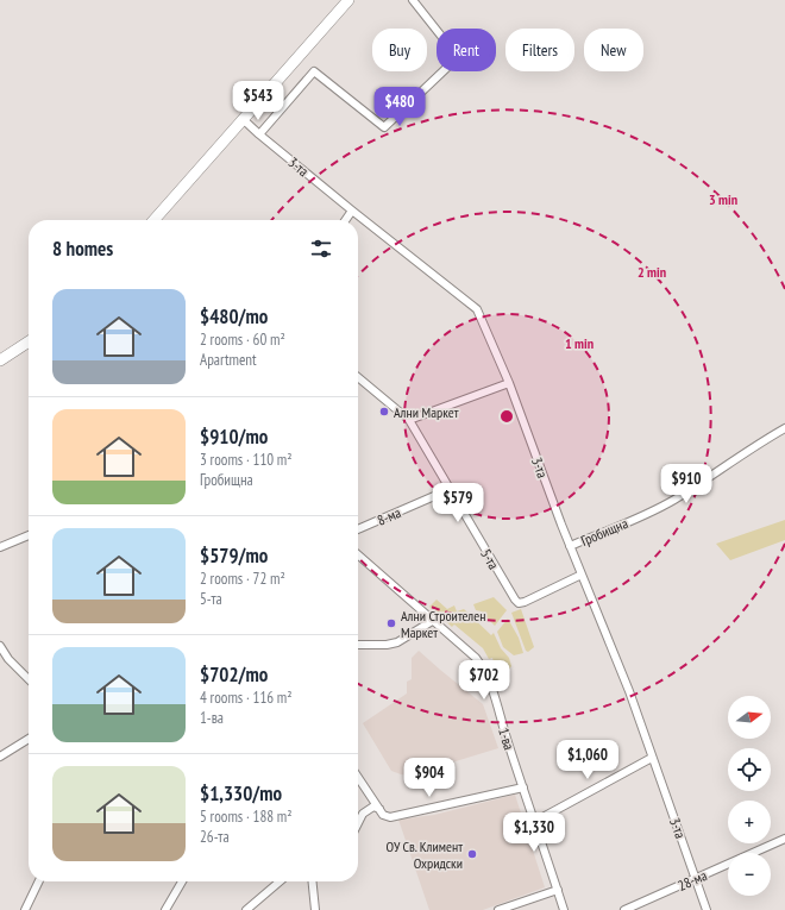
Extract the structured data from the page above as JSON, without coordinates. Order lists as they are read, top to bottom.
{
  "streets": {
    "street": [
      "3-та",
      "8-ма",
      "Гробищна",
      "5-та",
      "1-ва",
      "28-ма"
    ]
  },
  "crossings": [
    ["3-та", "Гробищна"],
    ["3-та", "5-та"],
    ["3-та", "28-ма"],
    ["8-ма", "5-та"]
  ],
  "places": ["Ални Маркет", "Ални Строителен Маркет", "ОУ Св. Климент Охридски"],
  "north": "right",
  "page": {
    "chip": [
      "Buy",
      "Rent",
      "Filters",
      "New"
    ],
    "price": [
      "$543",
      "$480",
      "$910",
      "$579",
      "$702",
      "$1,060",
      "$904",
      "$1,330"
    ],
    "heading": "8 homes",
    "list": [
      {
        "name": "$480/mo",
        "note": "2 rooms · 60 m² · Apartment"
      },
      {
        "name": "$910/mo",
        "note": "3 rooms · 110 m² · Гробищна"
      },
      {
        "name": "$579/mo",
        "note": "2 rooms · 72 m² · 5-та"
      },
      {
        "name": "$702/mo",
        "note": "4 rooms · 116 m² · 1-ва"
      },
      {
        "name": "$1,330/mo",
        "note": "5 rooms · 188 m² · 26-та"
      }
    ],
    "map_buttons": ["+", "−"]
  },
  "rings": ["3 min", "2 min", "1 min"]
}
